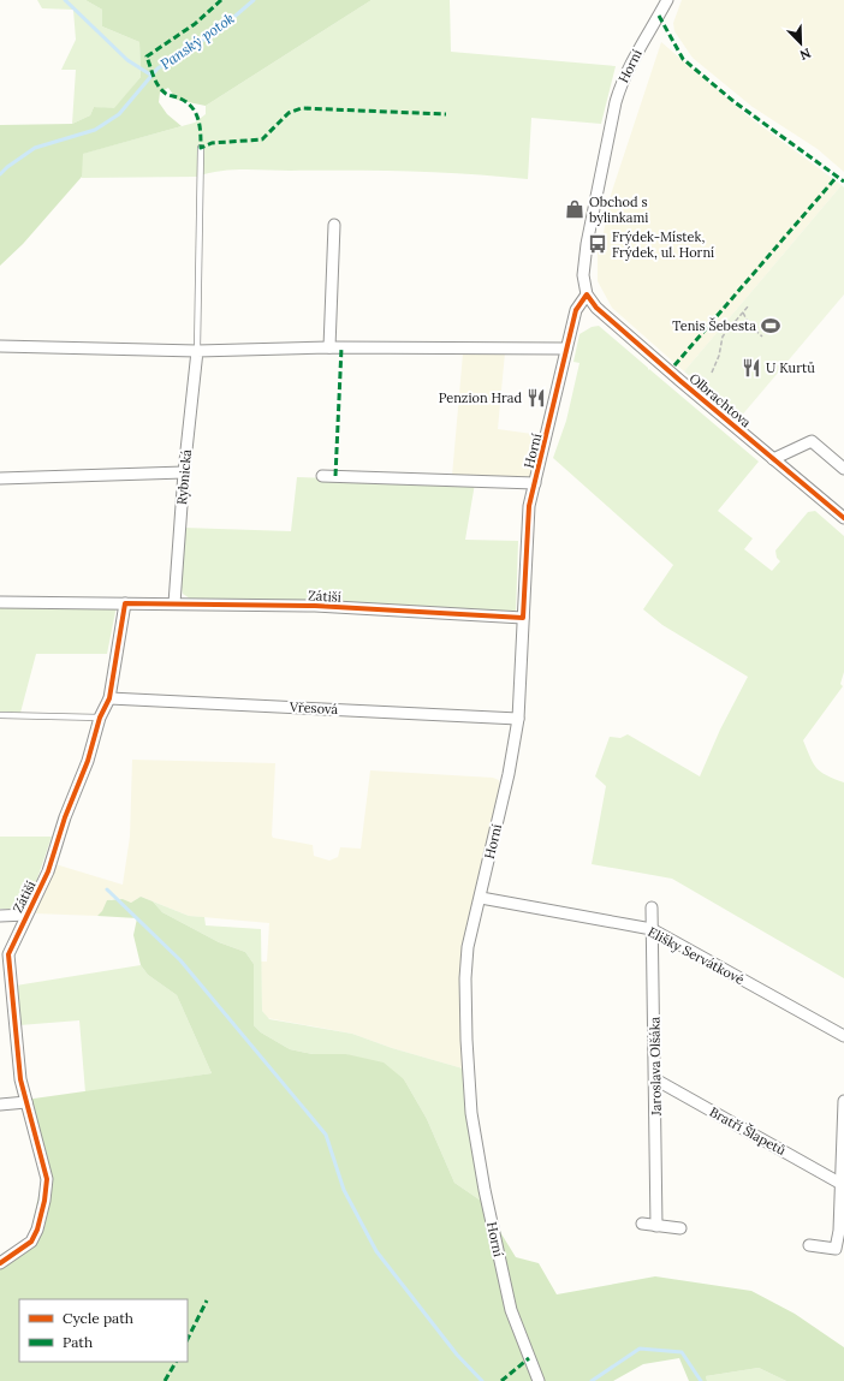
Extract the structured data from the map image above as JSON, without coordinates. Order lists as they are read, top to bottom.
{
  "streets": {
    "street": [
      "Horní",
      "Olbrachtova",
      "Rybnická",
      "Zátiší",
      "Vřesová",
      "Elišky Servátkové",
      "Jaroslava Olšáka",
      "Bratří Šlapetů"
    ]
  },
  "crossings": [
    ["Horní", "Olbrachtova"],
    ["Horní", "Zátiší"],
    ["Horní", "Vřesová"],
    ["Horní", "Elišky Servátkové"],
    ["Rybnická", "Zátiší"],
    ["Zátiší", "Vřesová"],
    ["Elišky Servátkové", "Jaroslava Olšáka"],
    ["Jaroslava Olšáka", "Bratří Šlapetů"]
  ],
  "water": ["Panský potok"],
  "places": {
    "shop": ["Obchod s bylinkami"],
    "bus stop": ["Frýdek-Místek, Frýdek, ul. Horní"],
    "sports": ["Tenis Šebesta"],
    "restaurant": ["U Kurtů", "Penzion Hrad"]
  },
  "legend": ["Cycle path", "Path"],
  "north": "bottom right"
}
